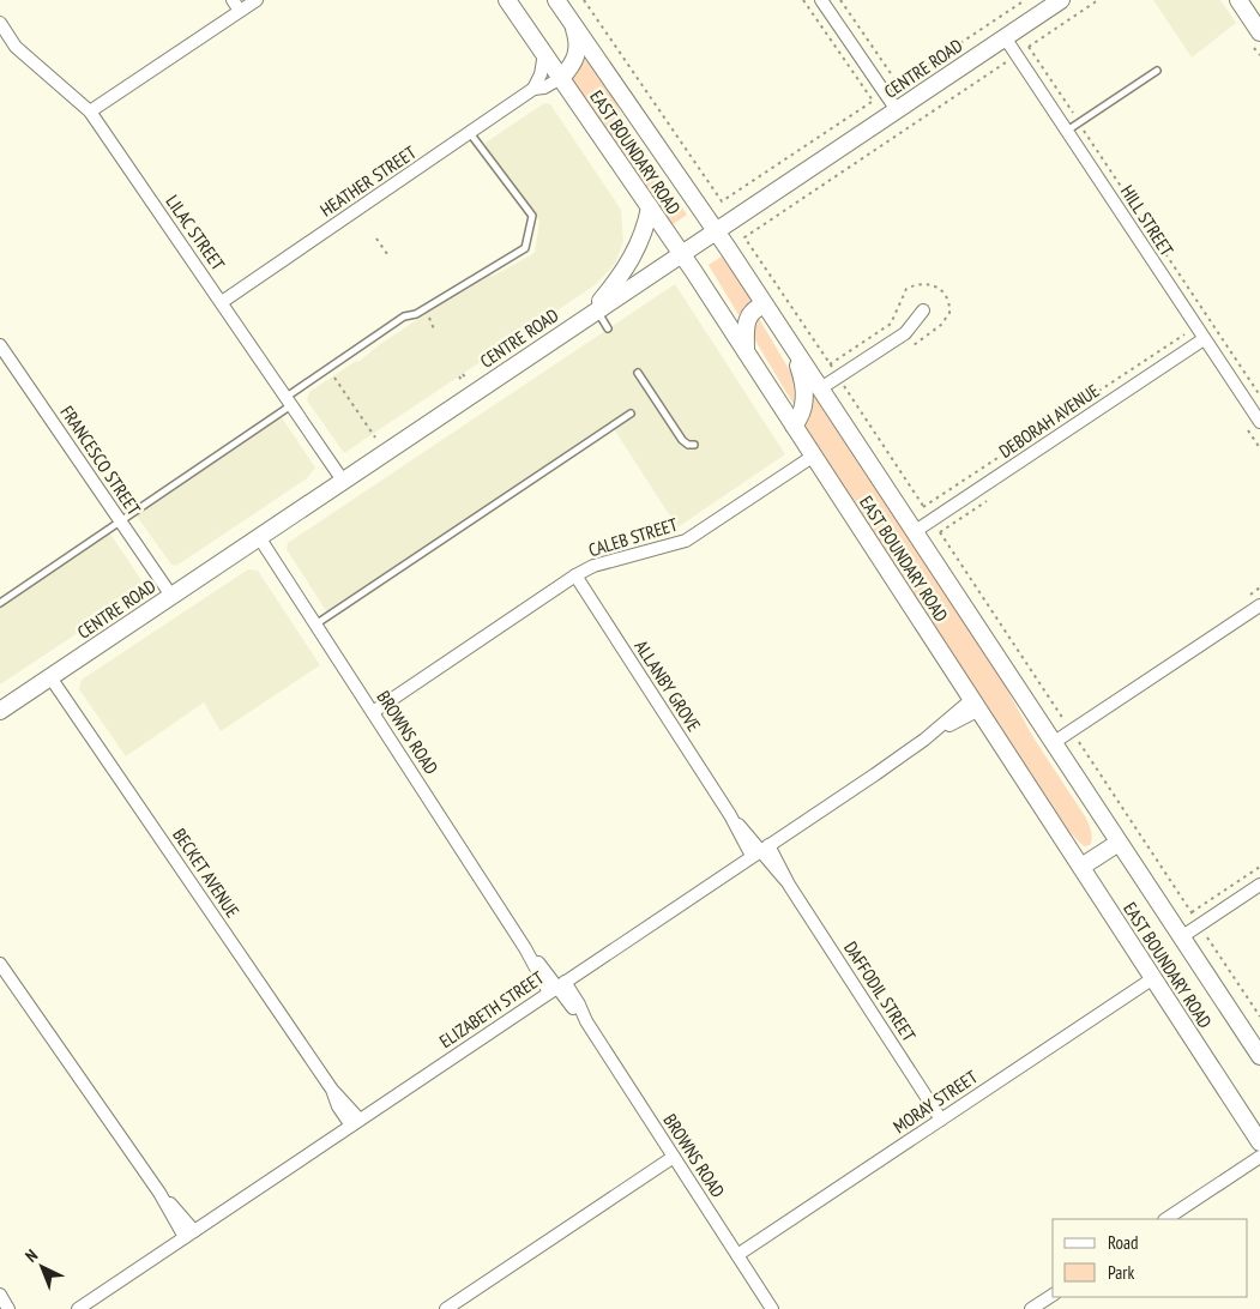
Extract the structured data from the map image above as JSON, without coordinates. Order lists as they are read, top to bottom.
{
  "streets": {
    "main road": ["CENTRE ROAD", "EAST BOUNDARY ROAD"],
    "street": [
      "HEATHER STREET",
      "HILL STREET",
      "LILAC STREET",
      "DEBORAH AVENUE",
      "FRANCESCO STREET",
      "CALEB STREET",
      "ALLANBY GROVE",
      "BROWNS ROAD",
      "BECKET AVENUE",
      "DAFFODIL STREET",
      "ELIZABETH STREET",
      "MORAY STREET"
    ]
  },
  "crossings": [
    ["CENTRE ROAD", "EAST BOUNDARY ROAD"],
    ["CENTRE ROAD", "HILL STREET"],
    ["CENTRE ROAD", "LILAC STREET"],
    ["CENTRE ROAD", "FRANCESCO STREET"],
    ["CENTRE ROAD", "BROWNS ROAD"],
    ["CENTRE ROAD", "BECKET AVENUE"],
    ["EAST BOUNDARY ROAD", "HEATHER STREET"],
    ["EAST BOUNDARY ROAD", "DEBORAH AVENUE"],
    ["EAST BOUNDARY ROAD", "CALEB STREET"],
    ["EAST BOUNDARY ROAD", "ELIZABETH STREET"],
    ["EAST BOUNDARY ROAD", "MORAY STREET"],
    ["HEATHER STREET", "LILAC STREET"],
    ["HILL STREET", "DEBORAH AVENUE"],
    ["CALEB STREET", "ALLANBY GROVE"],
    ["CALEB STREET", "BROWNS ROAD"],
    ["ALLANBY GROVE", "DAFFODIL STREET"],
    ["ALLANBY GROVE", "ELIZABETH STREET"],
    ["BROWNS ROAD", "ELIZABETH STREET"],
    ["BROWNS ROAD", "MORAY STREET"],
    ["BECKET AVENUE", "ELIZABETH STREET"],
    ["DAFFODIL STREET", "ELIZABETH STREET"],
    ["DAFFODIL STREET", "MORAY STREET"]
  ],
  "legend": ["Road", "Park"],
  "north": "top left"
}
